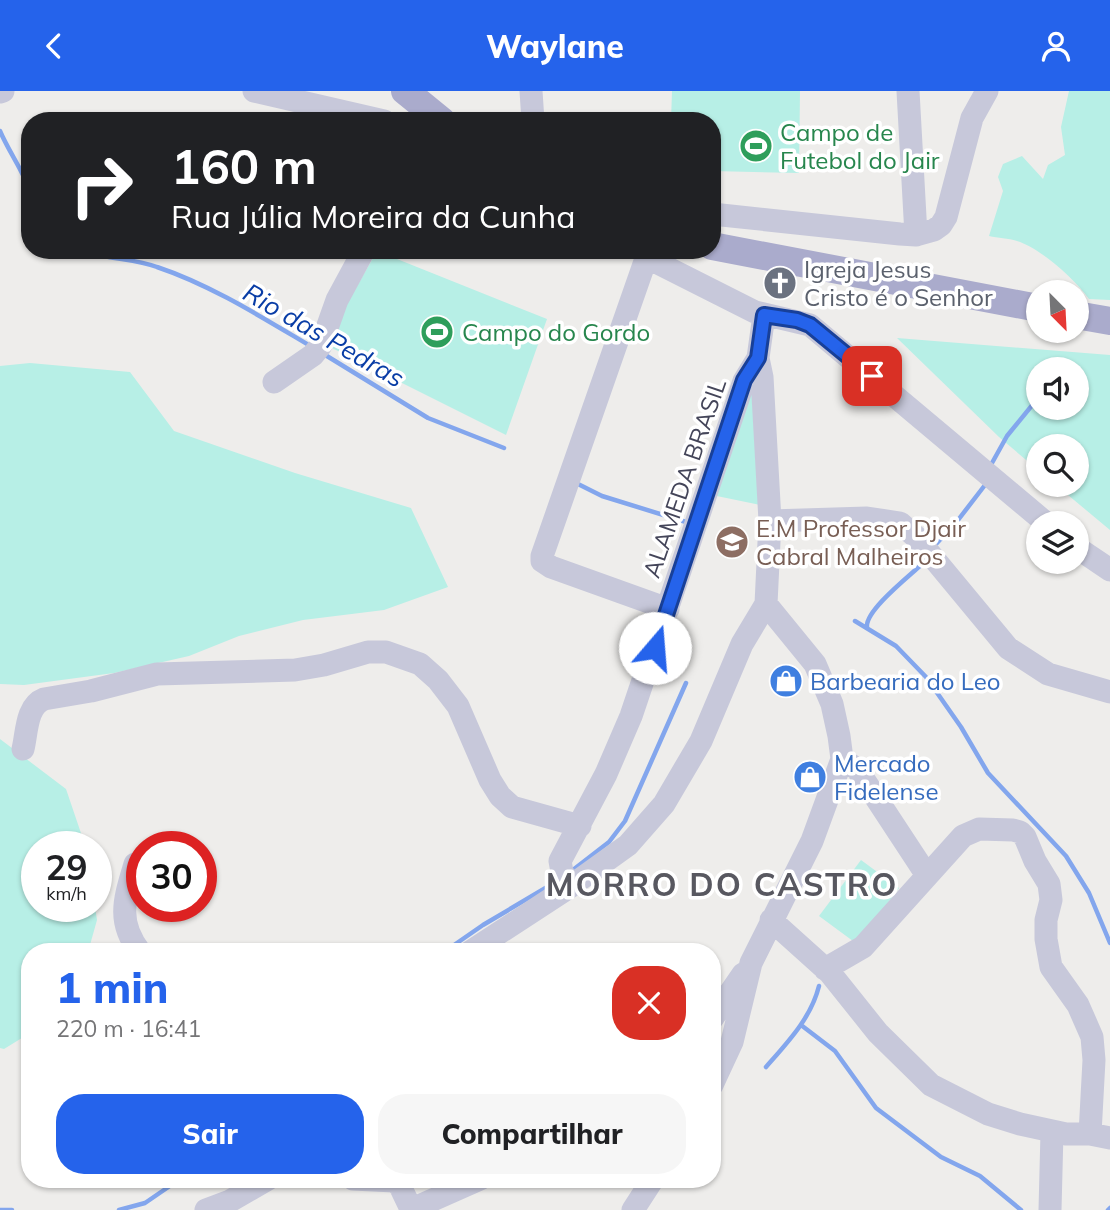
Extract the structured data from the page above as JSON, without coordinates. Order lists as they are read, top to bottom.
{
  "streets": {
    "street": ["ALAMEDA BRASIL"]
  },
  "districts": ["MORRO DO CASTRO"],
  "water": ["Rio das Pedras"],
  "places": {
    "sports": ["Campo de Futebol do Jair", "Campo do Gordo"],
    "church": ["Igreja Jesus Cristo é o Senhor"],
    "school or university": ["E.M Professor Djair Cabral Malheiros"],
    "shop": ["Barbearia do Leo", "Mercado Fidelense"]
  },
  "north": "bottom right",
  "page": {
    "header": "Waylane",
    "turn": ["160 m", "Rua Júlia Moreira da Cunha"],
    "speed": "29 km/h",
    "limit": "30",
    "heading": ["1 min", "220 m · 16:41"],
    "buttons": ["Sair", "Compartilhar"]
  }
}
